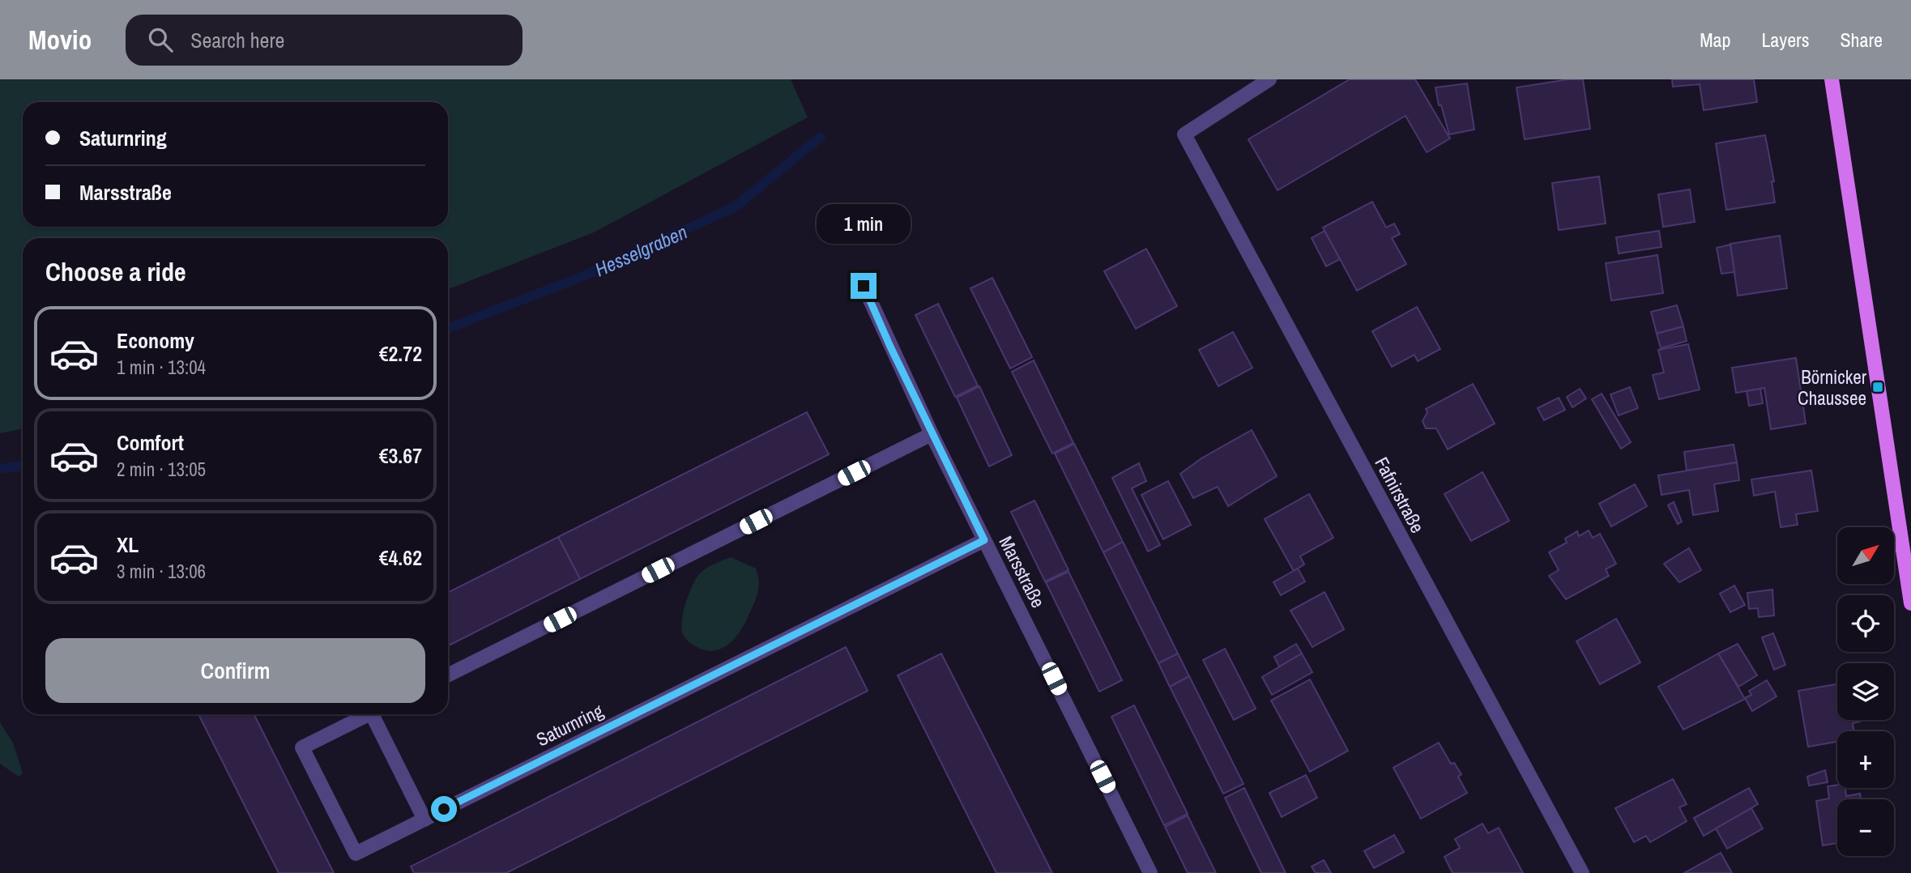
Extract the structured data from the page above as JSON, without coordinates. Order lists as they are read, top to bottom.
{
  "streets": {
    "street": ["Fafnirstraße", "Marsstraße", "Saturnring"]
  },
  "crossings": [
    ["Marsstraße", "Saturnring"]
  ],
  "water": ["Hesselgraben"],
  "places": {
    "transit": ["Börnicker Chaussee"]
  },
  "north": "top right",
  "page": {
    "header": "Movio",
    "search": "Search here",
    "nav": ["Map", "Layers", "Share"],
    "banner": ["Saturnring", "Marsstraße"],
    "bubble": "1 min",
    "heading": "Choose a ride",
    "list": [
      {
        "name": "Economy",
        "note": "1 min · 13:04",
        "value": "€2.72"
      },
      {
        "name": "Comfort",
        "note": "2 min · 13:05",
        "value": "€3.67"
      },
      {
        "name": "XL",
        "note": "3 min · 13:06",
        "value": "€4.62"
      }
    ],
    "map_buttons": ["+", "−"],
    "buttons": "Confirm"
  }
}
